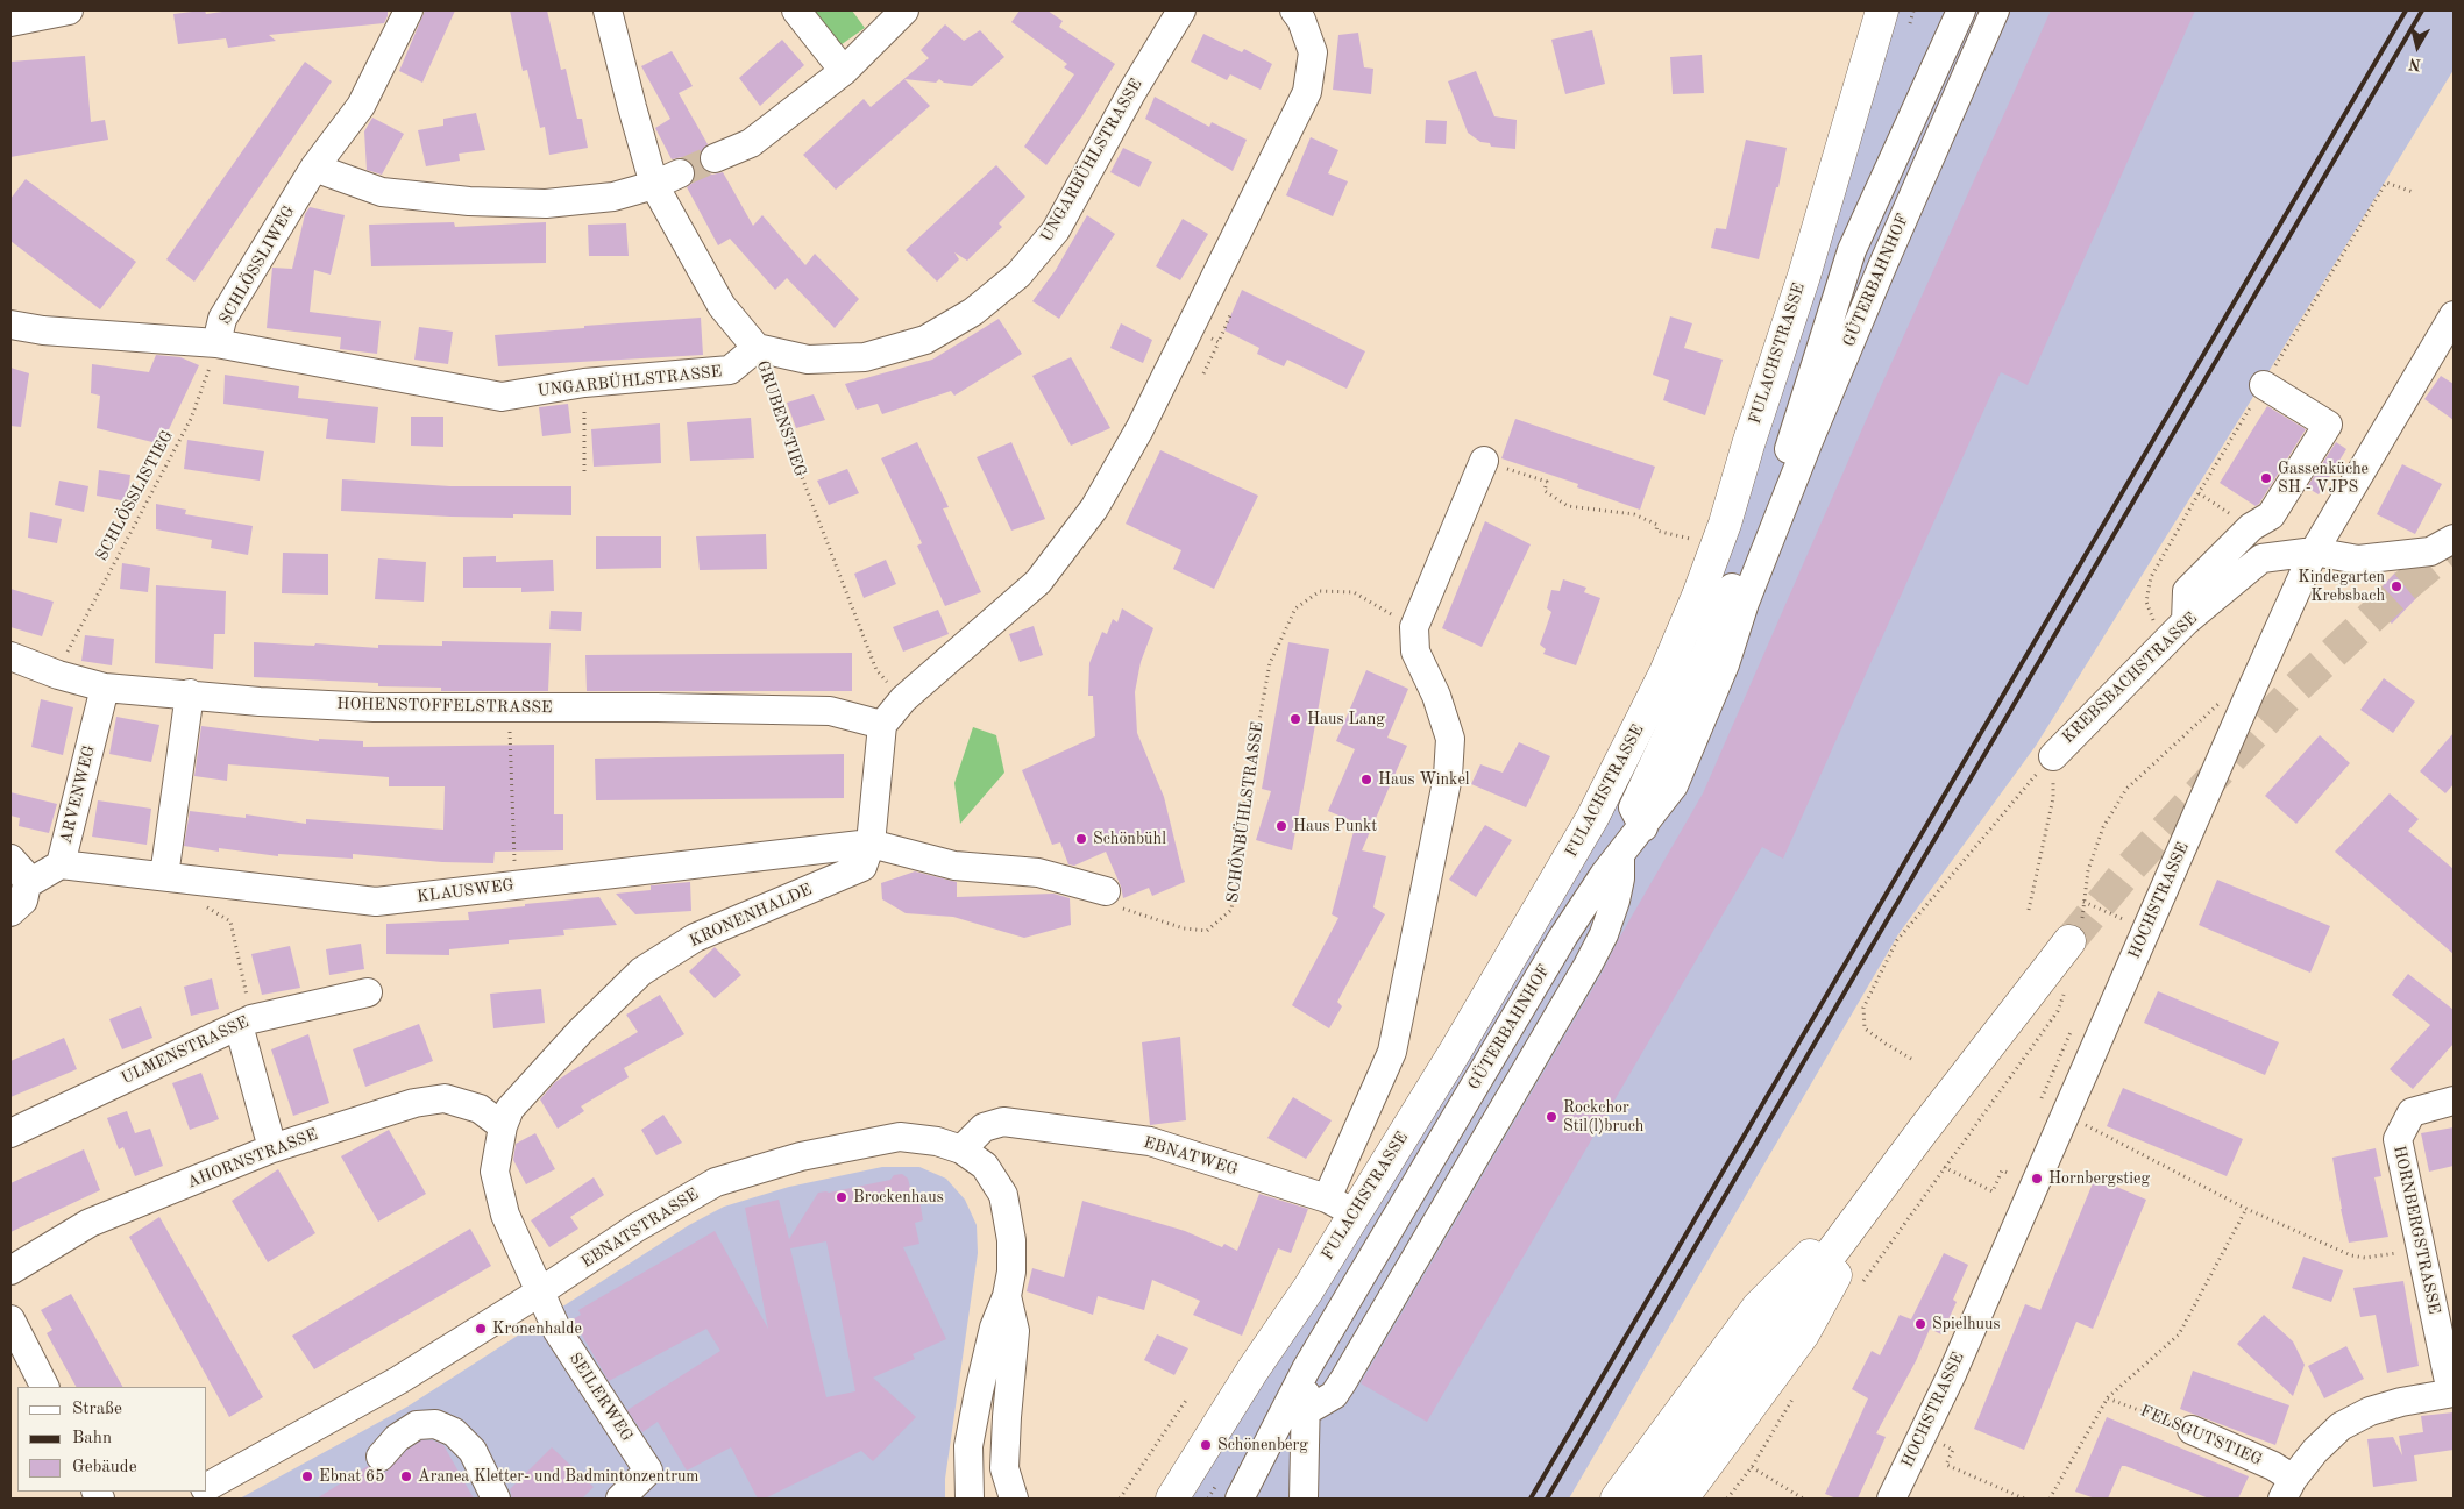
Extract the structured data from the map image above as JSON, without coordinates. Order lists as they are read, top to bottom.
{
  "streets": {
    "main road": ["FULACHSTRASSE"],
    "street": [
      "UNGARBÜHLSTRASSE",
      "SCHLÖSSLIWEG",
      "GÜTERBAHNHOF",
      "GRUBENSTIEG",
      "KREBSBACHSTRASSE",
      "HOHENSTOFFELSTRASSE",
      "ARVENWEG",
      "KLAUSWEG",
      "HOCHSTRASSE",
      "KRONENHALDE",
      "ULMENSTRASSE",
      "EBNATWEG",
      "AHORNSTRASSE",
      "EBNATSTRASSE",
      "HORNBERGSTRASSE",
      "SEILERWEG",
      "FELSGUTSTIEG"
    ],
    "path": ["SCHLÖSSLISTIEG", "SCHÖNBÜHLSTRASSE"]
  },
  "crossings": [
    ["UNGARBÜHLSTRASSE", "SCHLÖSSLIWEG"],
    ["UNGARBÜHLSTRASSE", "GRUBENSTIEG"],
    ["UNGARBÜHLSTRASSE", "SCHLÖSSLISTIEG"],
    ["SCHLÖSSLIWEG", "SCHLÖSSLISTIEG"],
    ["FULACHSTRASSE", "EBNATWEG"],
    ["KREBSBACHSTRASSE", "HOCHSTRASSE"],
    ["HOHENSTOFFELSTRASSE", "ARVENWEG"],
    ["HOHENSTOFFELSTRASSE", "KRONENHALDE"],
    ["ARVENWEG", "KLAUSWEG"],
    ["KLAUSWEG", "KRONENHALDE"],
    ["KRONENHALDE", "AHORNSTRASSE"],
    ["KRONENHALDE", "EBNATSTRASSE"],
    ["KRONENHALDE", "SEILERWEG"],
    ["EBNATWEG", "EBNATSTRASSE"],
    ["EBNATSTRASSE", "SEILERWEG"]
  ],
  "places": [
    "Gassenküche SH - VJPS",
    "Kindegarten Krebsbach",
    "Haus Lang",
    "Haus Winkel",
    "Haus Punkt",
    "Schönbühl",
    "Rockchor Stil(l)bruch",
    "Hornbergstieg",
    "Brockenhaus",
    "Spielhuus",
    "Kronenhalde",
    "Schönenberg",
    "Ebnat 65",
    "Aranea Kletter- und Badmintonzentrum"
  ],
  "legend": ["Straße", "Bahn", "Gebäude"],
  "north": "bottom"
}
